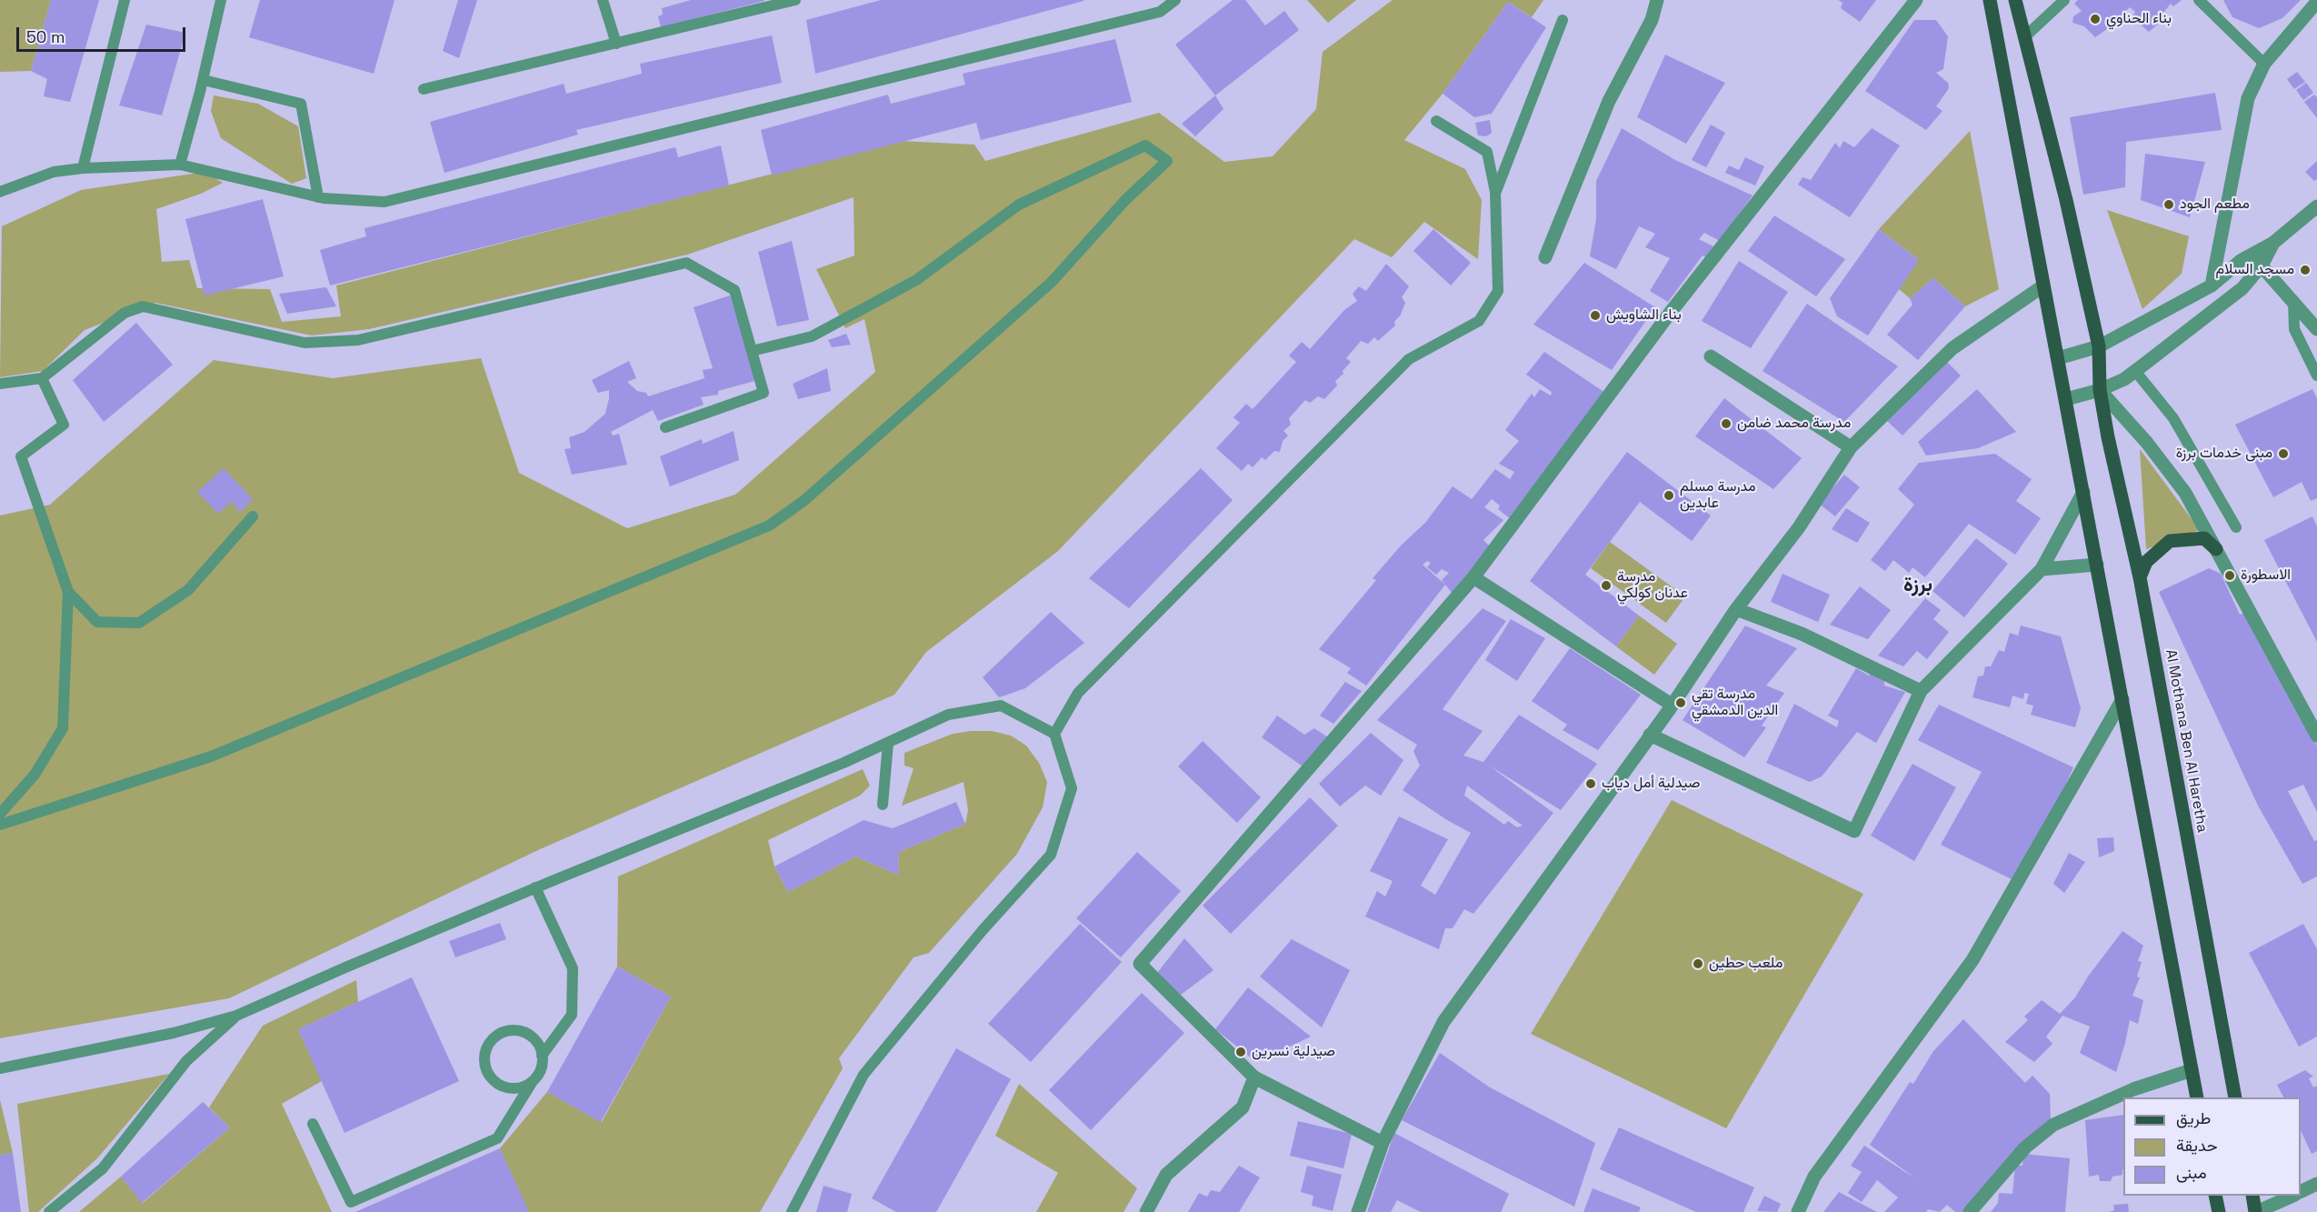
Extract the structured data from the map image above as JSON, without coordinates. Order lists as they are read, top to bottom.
{
  "streets": {
    "main road": ["Al Mothana Ben Al Haretha"]
  },
  "districts": ["برزة"],
  "places": [
    "بناء الحناوي",
    "مطعم الجود",
    "مسجد السلام",
    "بناء الشاويش",
    "مدرسة محمد ضامن",
    "مبنى خدمات برزة",
    "مدرسة مسلم عابدين",
    "الاسطورة",
    "مدرسة عدنان كولكي",
    "مدرسة تقي الدين الدمشقي",
    "صيدلية أمل دياب",
    "ملعب حطين",
    "صيدلية نسرين"
  ],
  "legend": ["طريق", "حديقة", "مبنى"],
  "scale_bar": "50 m"
}
